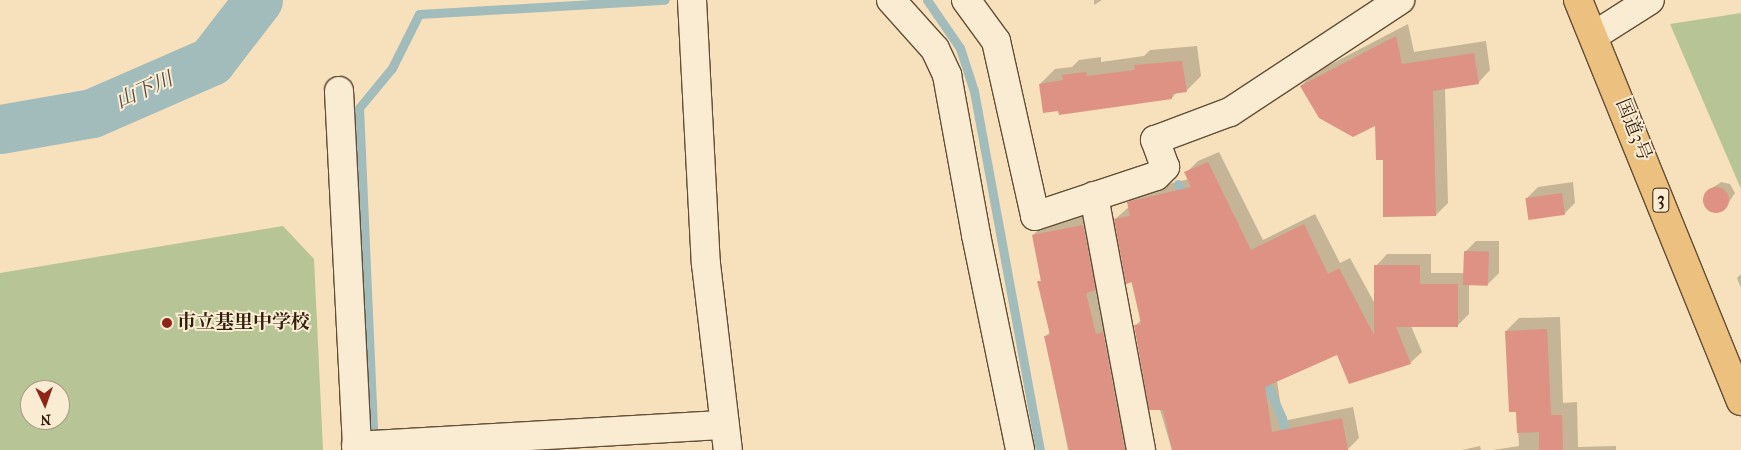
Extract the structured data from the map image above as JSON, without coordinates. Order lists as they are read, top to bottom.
{
  "streets": {
    "highway": ["国道3号", "3"]
  },
  "water": ["山下川"],
  "places": ["市立基里中学校"],
  "north": "bottom"
}
